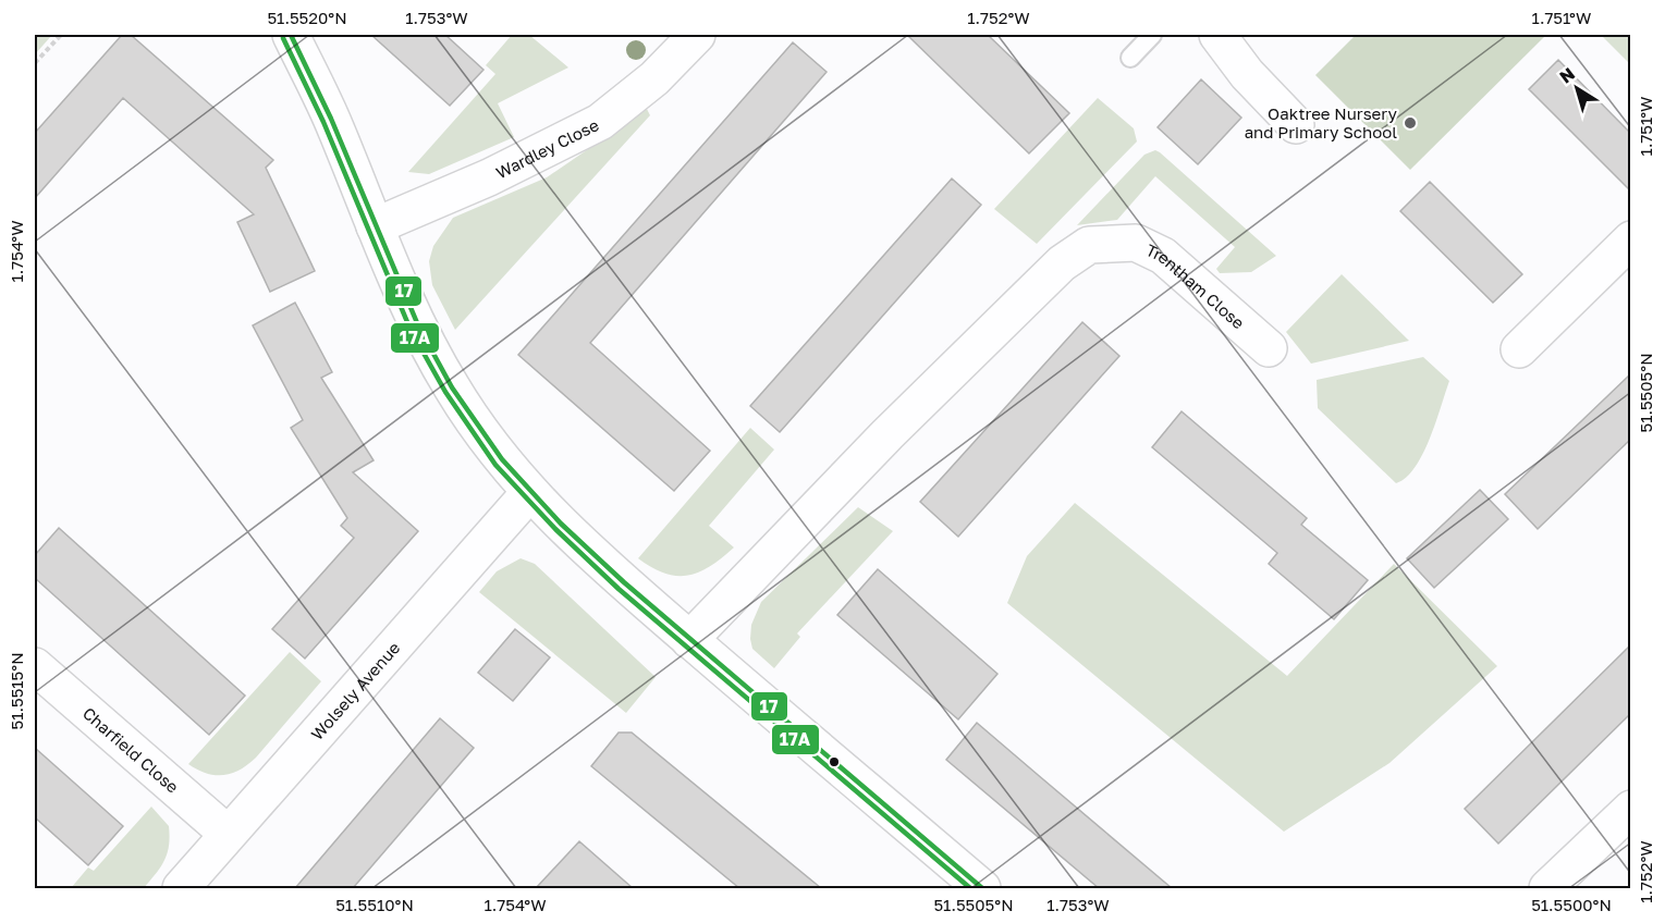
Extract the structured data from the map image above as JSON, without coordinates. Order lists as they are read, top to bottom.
{
  "streets": {
    "street": [
      "Wardley Close",
      "Trentham Close",
      "Wolsely Avenue",
      "Charfield Close"
    ]
  },
  "crossings": [
    ["Wolsely Avenue", "Charfield Close"]
  ],
  "places": ["Oaktree Nursery and Primary School"],
  "lines": ["transit line 17", "transit line 17A"],
  "north": "top left",
  "coordinates": [
    "51.5520°N",
    "1.753°W",
    "1.752°W",
    "1.751°W",
    "1.754°W",
    "51.5505°N",
    "51.5515°N",
    "51.5510°N",
    "51.5500°N"
  ]
}
